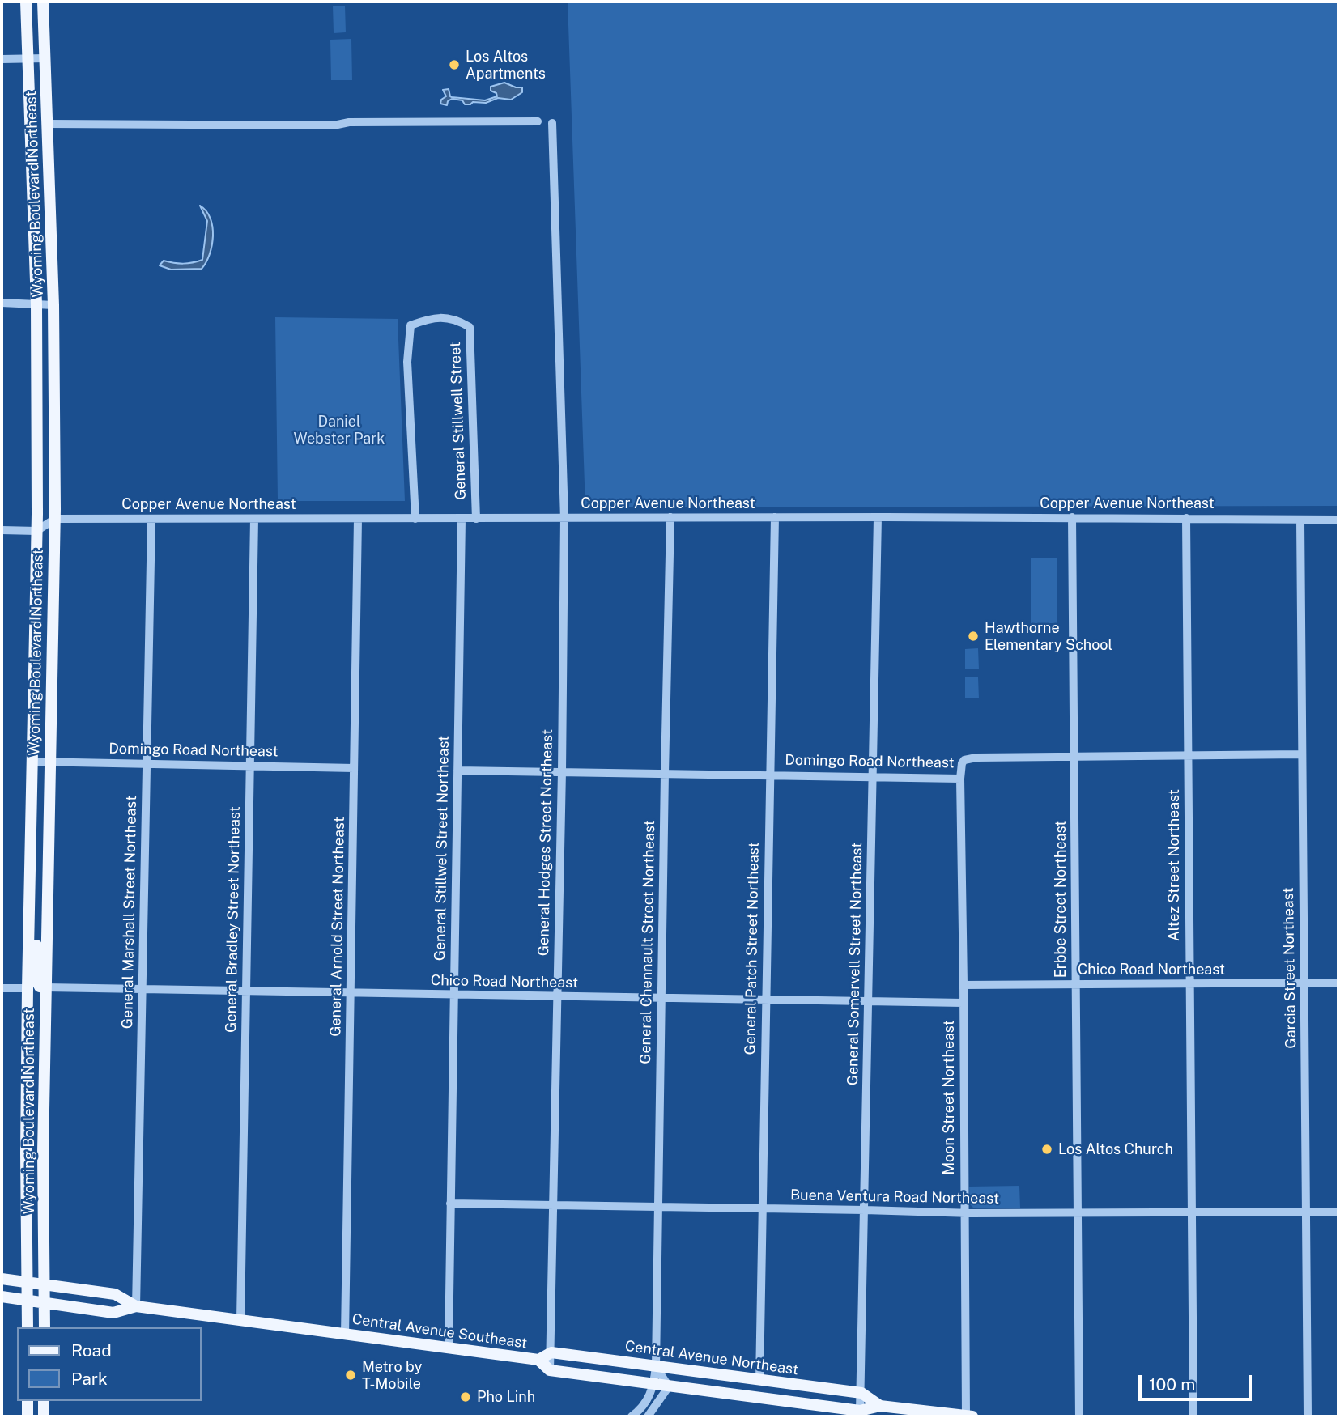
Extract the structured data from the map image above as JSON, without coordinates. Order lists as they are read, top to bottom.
{
  "streets": {
    "main road": ["Wyoming Boulevard Northeast", "Central Avenue Southeast", "Central Avenue Northeast"],
    "street": [
      "General Stillwell Street",
      "Copper Avenue Northeast",
      "Domingo Road Northeast",
      "General Hodges Street Northeast",
      "General Stillwel Street Northeast",
      "Altez Street Northeast",
      "Erbbe Street Northeast",
      "General Marshall Street Northeast",
      "General Bradley Street Northeast",
      "General Arnold Street Northeast",
      "General Chennault Street Northeast",
      "General Patch Street Northeast",
      "General Somervell Street Northeast",
      "Garcia Street Northeast",
      "Chico Road Northeast",
      "Moon Street Northeast",
      "Buena Ventura Road Northeast"
    ]
  },
  "crossings": [
    ["Wyoming Boulevard Northeast", "Copper Avenue Northeast"],
    ["Wyoming Boulevard Northeast", "Domingo Road Northeast"],
    ["Wyoming Boulevard Northeast", "Chico Road Northeast"],
    ["Wyoming Boulevard Northeast", "Central Avenue Southeast"],
    ["General Stillwell Street", "Copper Avenue Northeast"],
    ["Copper Avenue Northeast", "General Hodges Street Northeast"],
    ["Copper Avenue Northeast", "General Stillwel Street Northeast"],
    ["Copper Avenue Northeast", "Altez Street Northeast"],
    ["Copper Avenue Northeast", "Erbbe Street Northeast"],
    ["Copper Avenue Northeast", "General Marshall Street Northeast"],
    ["Copper Avenue Northeast", "General Bradley Street Northeast"],
    ["Copper Avenue Northeast", "General Arnold Street Northeast"],
    ["Copper Avenue Northeast", "General Chennault Street Northeast"],
    ["Copper Avenue Northeast", "General Patch Street Northeast"],
    ["Copper Avenue Northeast", "General Somervell Street Northeast"],
    ["Copper Avenue Northeast", "Garcia Street Northeast"],
    ["Domingo Road Northeast", "General Hodges Street Northeast"],
    ["Domingo Road Northeast", "General Stillwel Street Northeast"],
    ["Domingo Road Northeast", "Altez Street Northeast"],
    ["Domingo Road Northeast", "Erbbe Street Northeast"],
    ["Domingo Road Northeast", "General Marshall Street Northeast"],
    ["Domingo Road Northeast", "General Bradley Street Northeast"],
    ["Domingo Road Northeast", "General Arnold Street Northeast"],
    ["Domingo Road Northeast", "General Chennault Street Northeast"],
    ["Domingo Road Northeast", "General Patch Street Northeast"],
    ["Domingo Road Northeast", "General Somervell Street Northeast"],
    ["Domingo Road Northeast", "Garcia Street Northeast"],
    ["Domingo Road Northeast", "Moon Street Northeast"],
    ["General Hodges Street Northeast", "Chico Road Northeast"],
    ["General Hodges Street Northeast", "Buena Ventura Road Northeast"],
    ["General Hodges Street Northeast", "Central Avenue Southeast"],
    ["General Hodges Street Northeast", "Central Avenue Northeast"],
    ["General Stillwel Street Northeast", "Chico Road Northeast"],
    ["General Stillwel Street Northeast", "Buena Ventura Road Northeast"],
    ["General Stillwel Street Northeast", "Central Avenue Southeast"],
    ["Altez Street Northeast", "Chico Road Northeast"],
    ["Altez Street Northeast", "Buena Ventura Road Northeast"],
    ["Erbbe Street Northeast", "Chico Road Northeast"],
    ["Erbbe Street Northeast", "Buena Ventura Road Northeast"],
    ["General Marshall Street Northeast", "Chico Road Northeast"],
    ["General Marshall Street Northeast", "Central Avenue Southeast"],
    ["General Bradley Street Northeast", "Chico Road Northeast"],
    ["General Bradley Street Northeast", "Central Avenue Southeast"],
    ["General Arnold Street Northeast", "Chico Road Northeast"],
    ["General Arnold Street Northeast", "Central Avenue Southeast"],
    ["General Chennault Street Northeast", "Chico Road Northeast"],
    ["General Chennault Street Northeast", "Buena Ventura Road Northeast"],
    ["General Chennault Street Northeast", "Central Avenue Northeast"],
    ["General Patch Street Northeast", "Chico Road Northeast"],
    ["General Patch Street Northeast", "Buena Ventura Road Northeast"],
    ["General Patch Street Northeast", "Central Avenue Northeast"],
    ["General Somervell Street Northeast", "Chico Road Northeast"],
    ["General Somervell Street Northeast", "Buena Ventura Road Northeast"],
    ["General Somervell Street Northeast", "Central Avenue Northeast"],
    ["Garcia Street Northeast", "Chico Road Northeast"],
    ["Garcia Street Northeast", "Buena Ventura Road Northeast"],
    ["Chico Road Northeast", "Moon Street Northeast"],
    ["Moon Street Northeast", "Buena Ventura Road Northeast"]
  ],
  "parks": ["Daniel Webster Park"],
  "places": [
    "Los Altos Apartments",
    "Hawthorne Elementary School",
    "Los Altos Church",
    "Metro by T-Mobile",
    "Pho Linh"
  ],
  "legend": ["Road", "Park"],
  "scale_bar": "100 m"
}
